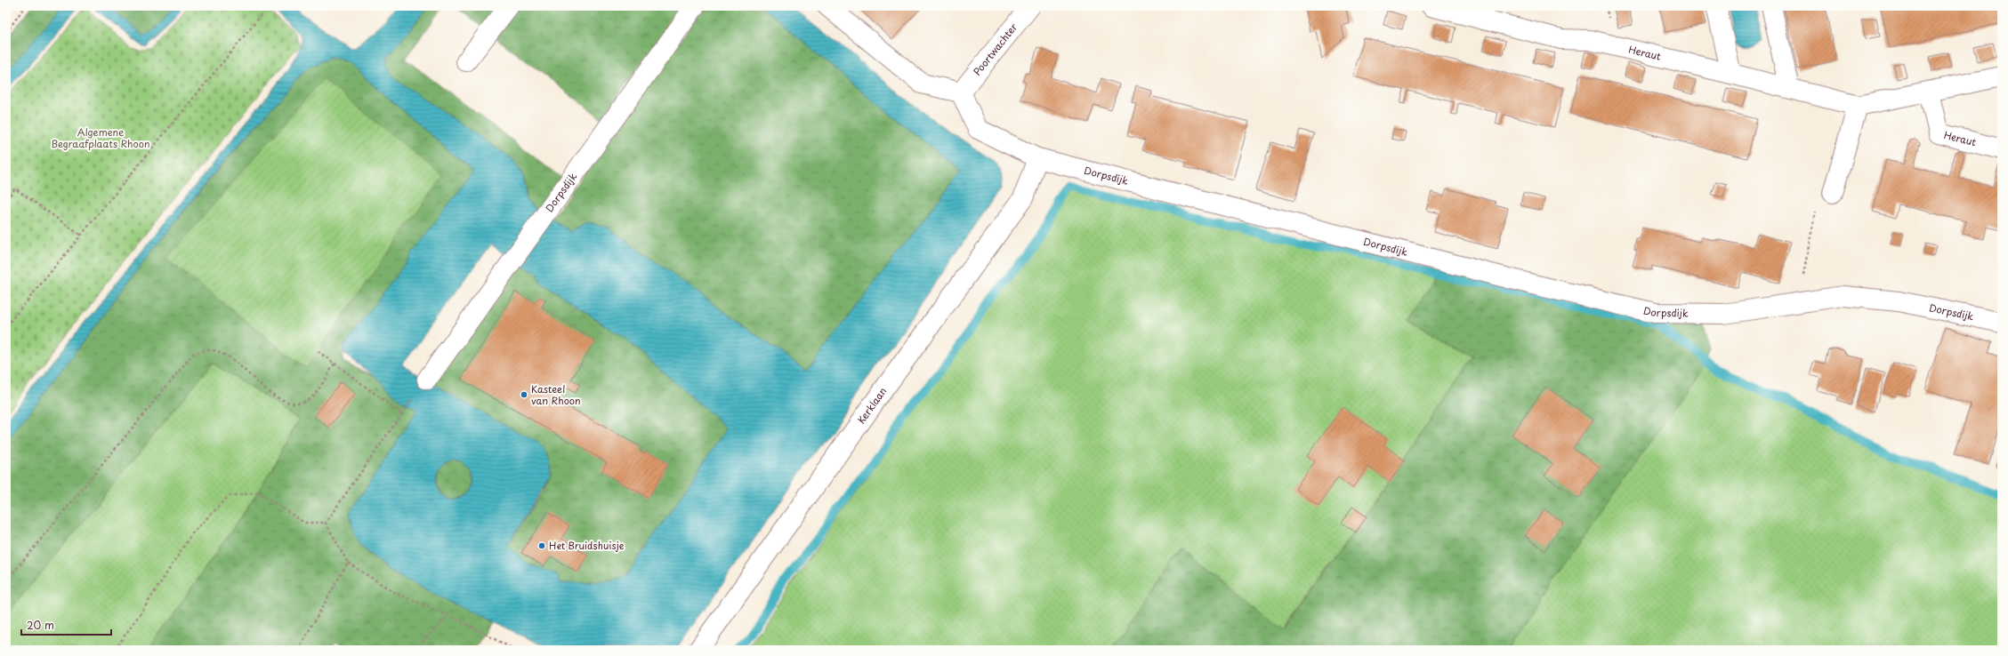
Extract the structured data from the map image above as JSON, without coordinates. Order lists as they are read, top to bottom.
{
  "streets": {
    "street": [
      "Poortwachter",
      "Heraut",
      "Dorpsdijk",
      "Kerklaan"
    ]
  },
  "crossings": [
    ["Poortwachter", "Dorpsdijk"],
    ["Dorpsdijk", "Kerklaan"]
  ],
  "parks": ["Algemene Begraafplaats Rhoon"],
  "places": ["Kasteel van Rhoon", "Het Bruidshuisje"],
  "scale_bar": "20 m"
}
